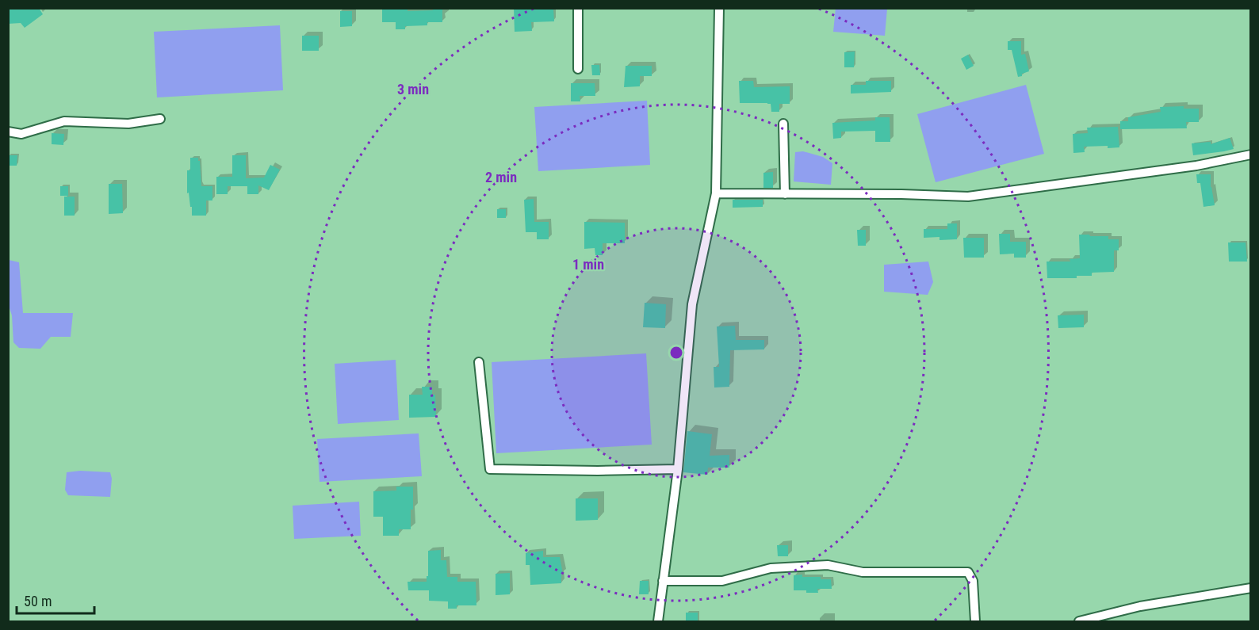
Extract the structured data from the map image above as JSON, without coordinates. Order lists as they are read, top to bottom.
{
  "scale_bar": "50 m",
  "rings": ["3 min", "2 min", "1 min"]
}
